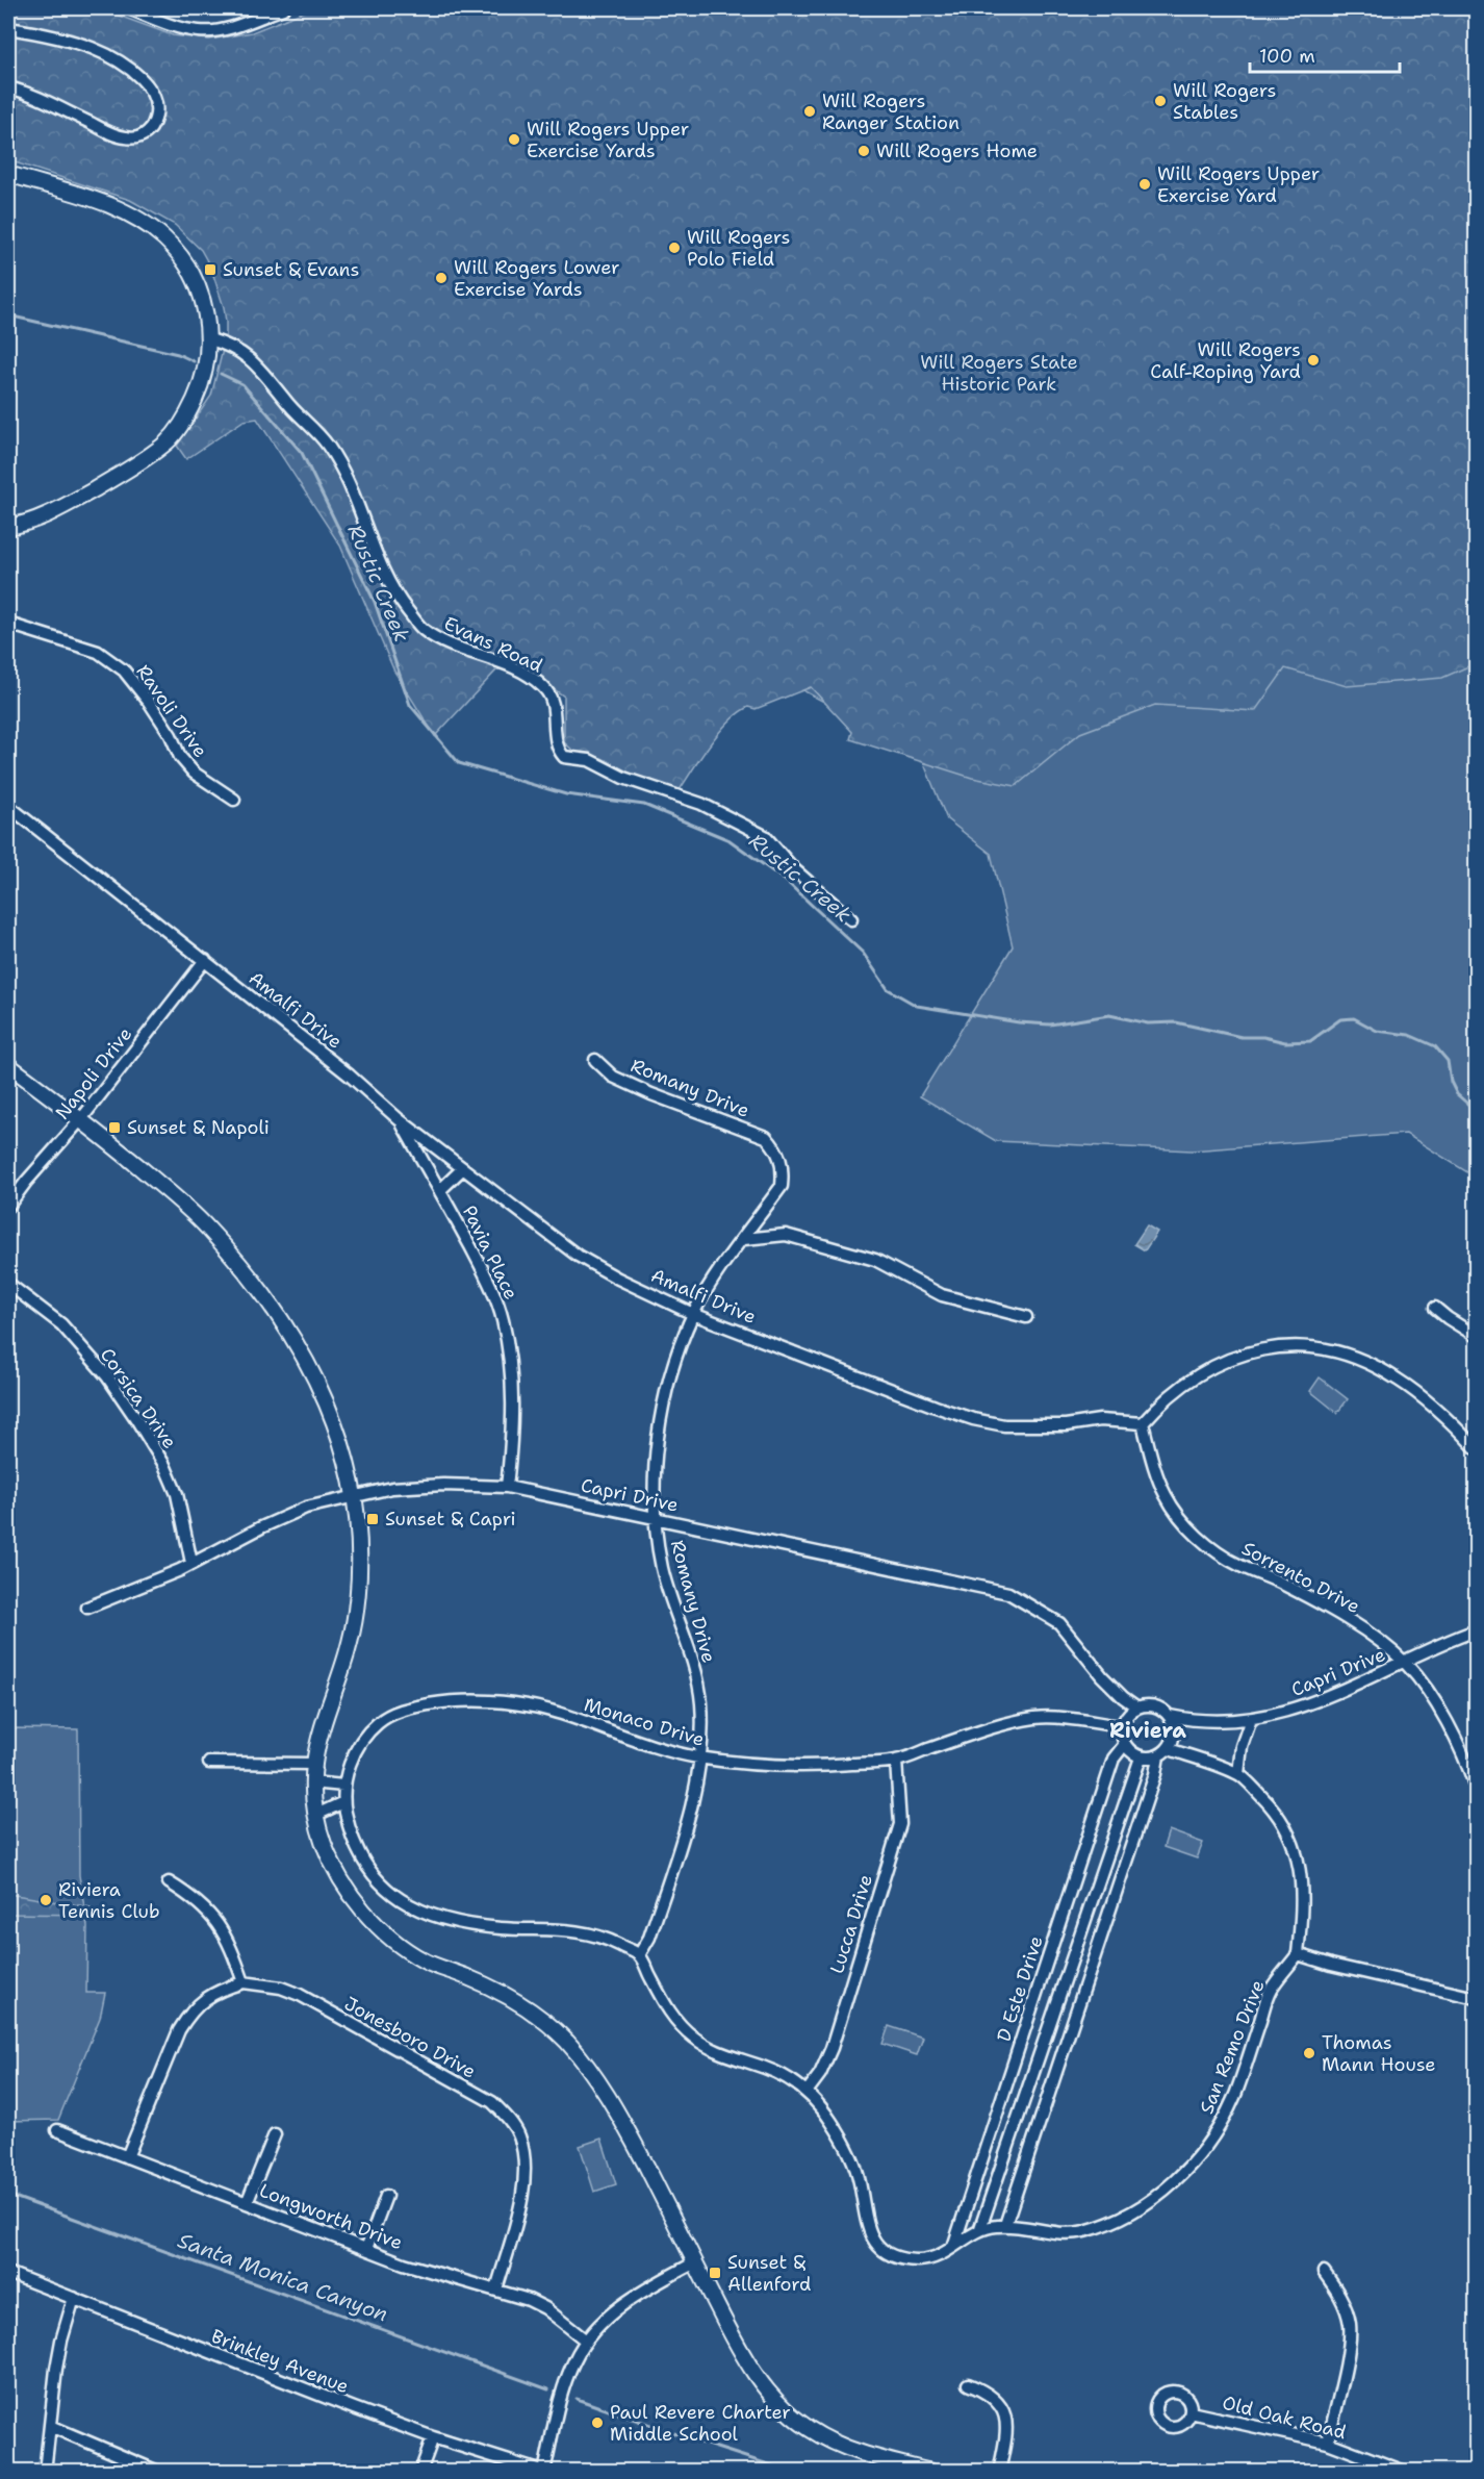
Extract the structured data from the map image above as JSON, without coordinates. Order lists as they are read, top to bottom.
{
  "streets": {
    "street": [
      "Evans Road",
      "Ravoli Drive",
      "Amalfi Drive",
      "Napoli Drive",
      "Romany Drive",
      "Pavia Place",
      "Corsica Drive",
      "Capri Drive",
      "Sorrento Drive",
      "Monaco Drive",
      "Lucca Drive",
      "D Este Drive",
      "Jonesboro Drive",
      "San Remo Drive",
      "Longworth Drive",
      "Brinkley Avenue",
      "Old Oak Road"
    ]
  },
  "crossings": [
    ["Amalfi Drive", "Napoli Drive"],
    ["Amalfi Drive", "Romany Drive"],
    ["Amalfi Drive", "Pavia Place"],
    ["Amalfi Drive", "Sorrento Drive"],
    ["Romany Drive", "Capri Drive"],
    ["Romany Drive", "Monaco Drive"],
    ["Romany Drive", "San Remo Drive"],
    ["Pavia Place", "Capri Drive"],
    ["Corsica Drive", "Capri Drive"],
    ["Capri Drive", "Sorrento Drive"],
    ["Capri Drive", "Monaco Drive"],
    ["Capri Drive", "D Este Drive"],
    ["Monaco Drive", "Lucca Drive"],
    ["Monaco Drive", "D Este Drive"],
    ["Lucca Drive", "San Remo Drive"],
    ["D Este Drive", "San Remo Drive"],
    ["Jonesboro Drive", "Longworth Drive"]
  ],
  "districts": ["Riviera"],
  "water": ["Rustic Creek", "Santa Monica Canyon"],
  "parks": ["Will Rogers State Historic Park"],
  "places": {
    "other": [
      "Will Rogers Stables",
      "Will Rogers Ranger Station",
      "Will Rogers Upper Exercise Yards",
      "Will Rogers Home",
      "Will Rogers Upper Exercise Yard",
      "Will Rogers Polo Field",
      "Will Rogers Lower Exercise Yards",
      "Will Rogers Calf-Roping Yard",
      "Riviera Tennis Club",
      "Thomas Mann House",
      "Paul Revere Charter Middle School"
    ],
    "transit": [
      "Sunset & Evans",
      "Sunset & Napoli",
      "Sunset & Capri",
      "Sunset & Allenford"
    ]
  },
  "scale_bar": "100 m"
}
